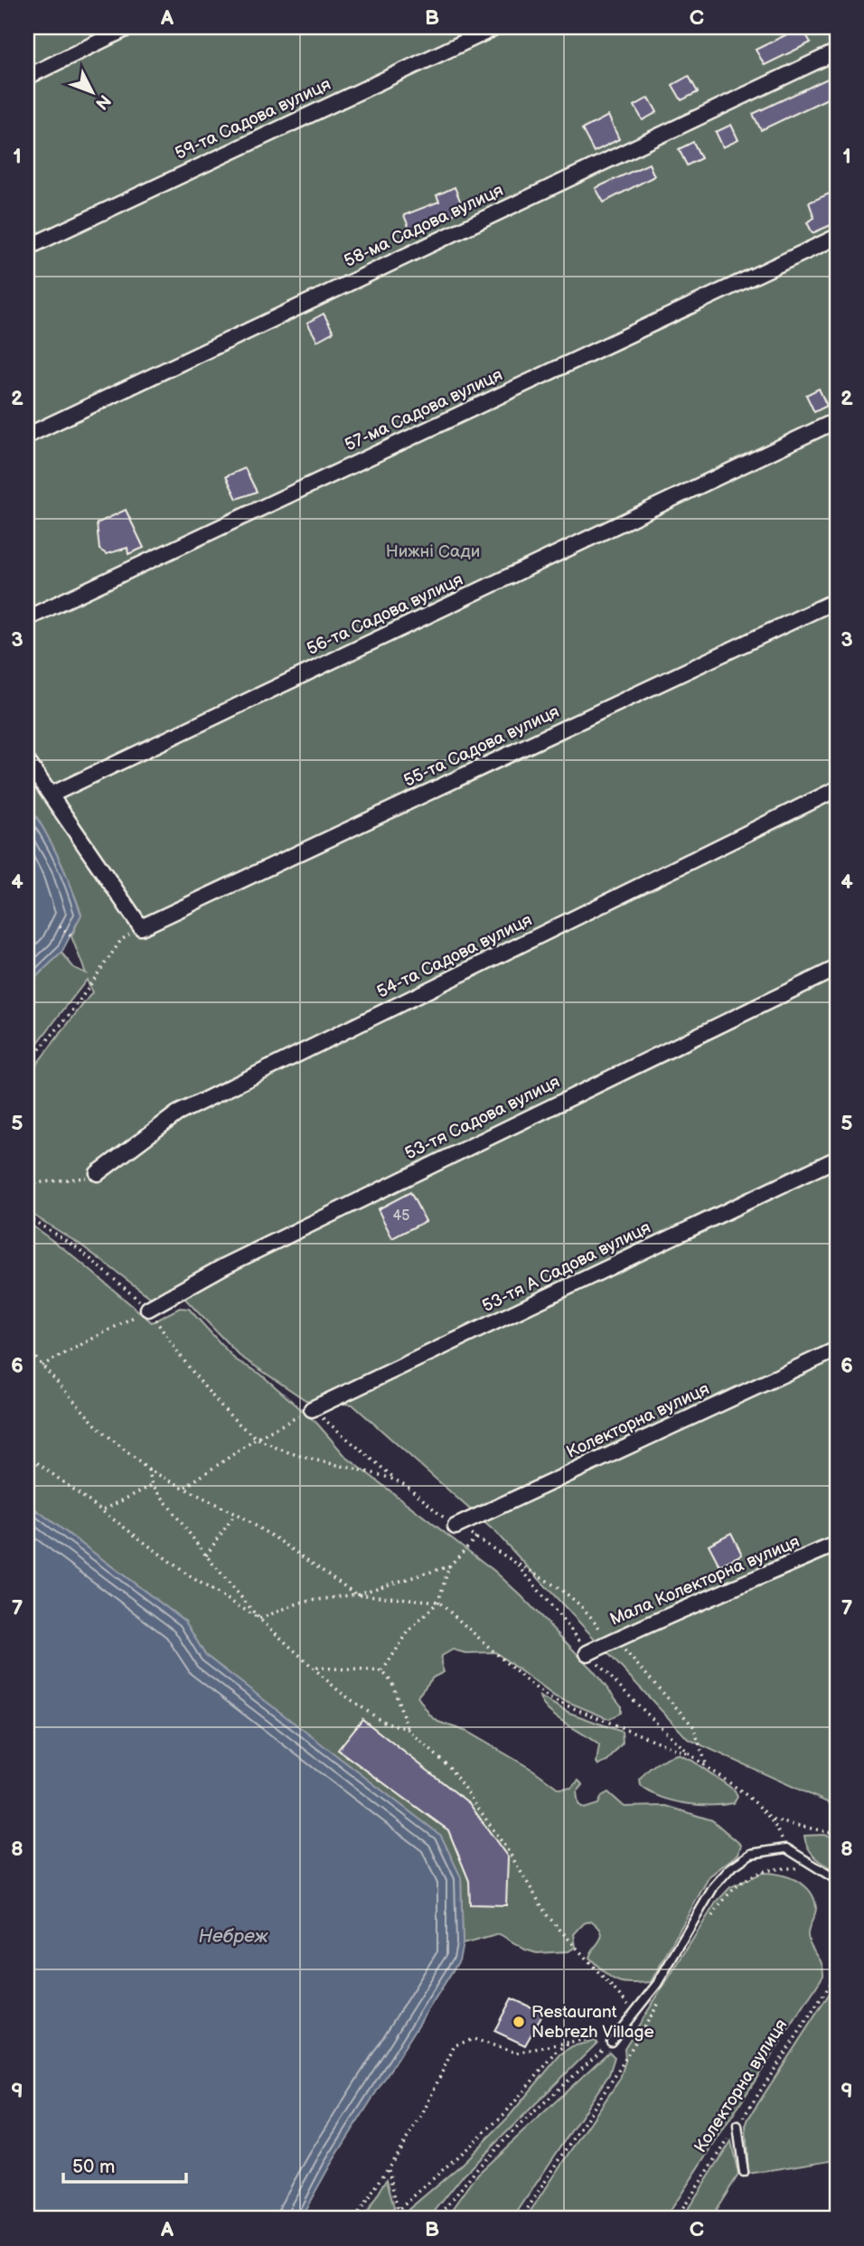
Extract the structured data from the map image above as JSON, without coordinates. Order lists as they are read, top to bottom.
{
  "streets": {
    "street": [
      "59-та Садова вулиця",
      "58-ма Садова вулиця",
      "57-ма Садова вулиця",
      "56-та Садова вулиця",
      "55-та Садова вулиця",
      "54-та Садова вулиця",
      "53-тя Садова вулиця",
      "53-тя А Садова вулиця",
      "Колекторна вулиця",
      "Мала Колекторна вулиця"
    ]
  },
  "water": ["Небреж"],
  "parks": ["Нижні Сади"],
  "places": ["Restaurant Nebrezh Village"],
  "house_numbers": ["45"],
  "scale_bar": "50 m",
  "north": "bottom right",
  "grid": {
    "columns": ["A", "B", "C"],
    "rows": [
      "1",
      "2",
      "3",
      "4",
      "5",
      "6",
      "7",
      "8",
      "9"
    ]
  }
}
